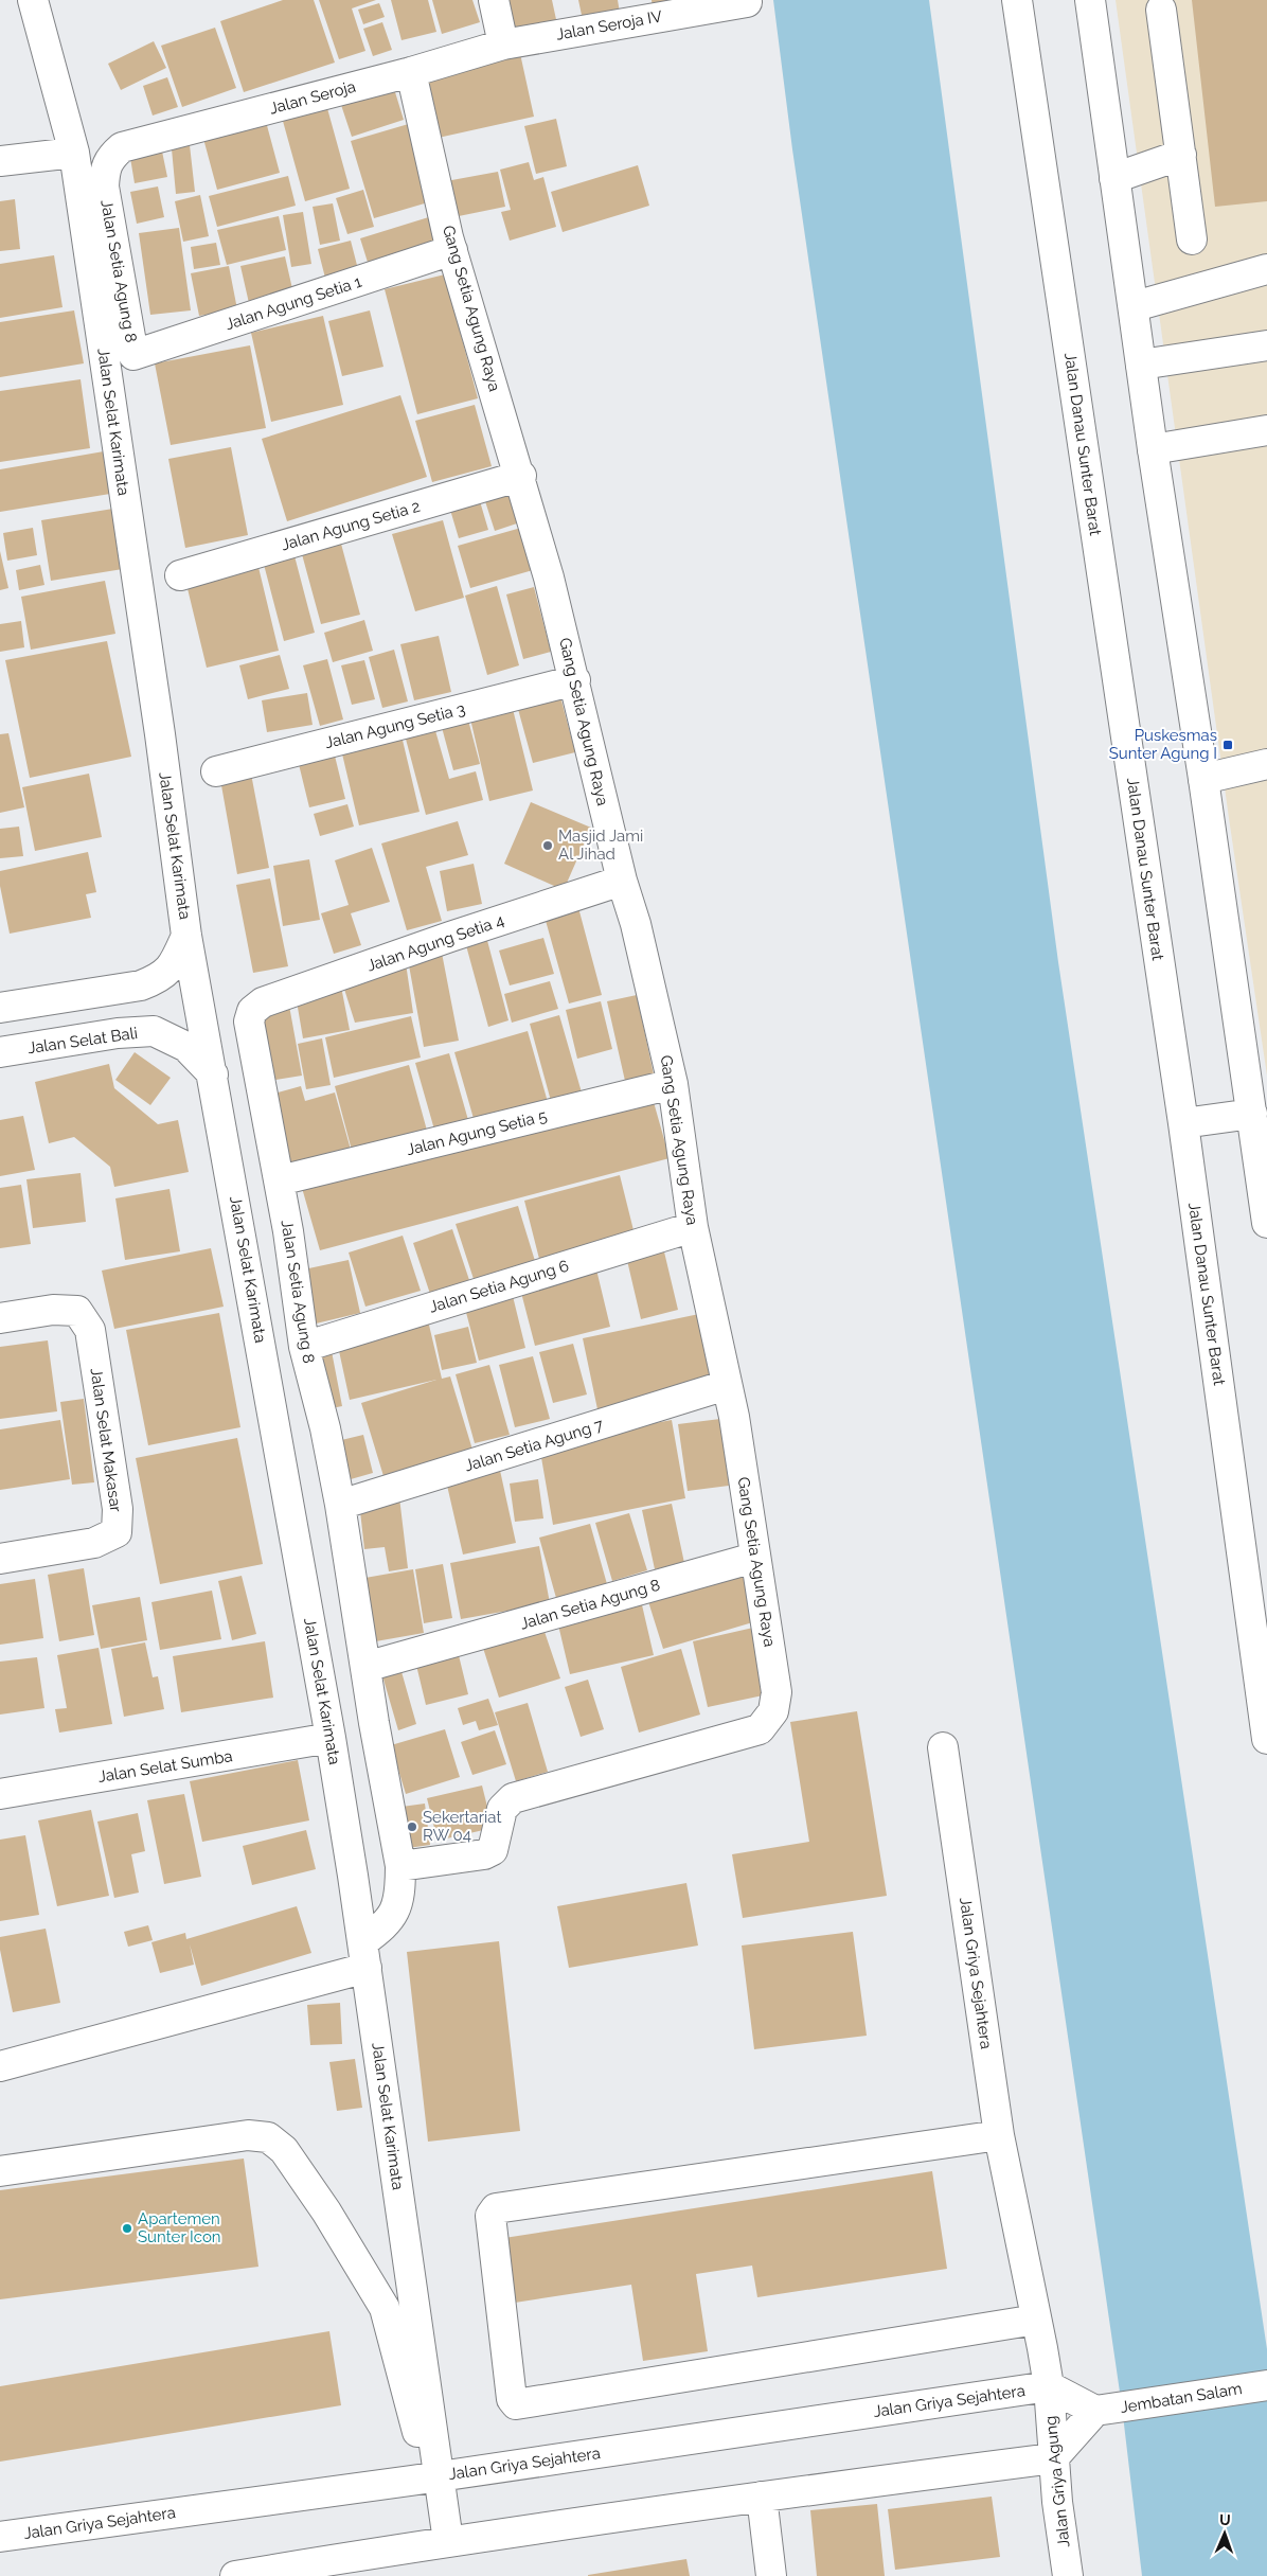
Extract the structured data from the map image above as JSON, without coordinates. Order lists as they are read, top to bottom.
{
  "streets": {
    "street": [
      "Jalan Seroja IV",
      "Jalan Seroja",
      "Jalan Setia Agung 8",
      "Jalan Agung Setia 1",
      "Gang Setia Agung Raya",
      "Jalan Selat Karimata",
      "Jalan Danau Sunter Barat",
      "Jalan Agung Setia 2",
      "Jalan Agung Setia 3",
      "Jalan Agung Setia 4",
      "Jalan Selat Bali",
      "Jalan Agung Setia 5",
      "Jalan Setia Agung 6",
      "Jalan Selat Makasar",
      "Jalan Setia Agung 7",
      "Jalan Selat Sumba",
      "Jalan Griya Sejahtera",
      "Jembatan Salam",
      "Jalan Griya Agung"
    ]
  },
  "crossings": [
    ["Jalan Seroja IV", "Jalan Seroja"],
    ["Jalan Seroja", "Jalan Setia Agung 8"],
    ["Jalan Seroja", "Gang Setia Agung Raya"],
    ["Jalan Setia Agung 8", "Jalan Agung Setia 1"],
    ["Jalan Setia Agung 8", "Gang Setia Agung Raya"],
    ["Jalan Setia Agung 8", "Jalan Agung Setia 4"],
    ["Jalan Setia Agung 8", "Jalan Agung Setia 5"],
    ["Jalan Setia Agung 8", "Jalan Setia Agung 6"],
    ["Jalan Setia Agung 8", "Jalan Setia Agung 7"],
    ["Jalan Agung Setia 1", "Gang Setia Agung Raya"],
    ["Gang Setia Agung Raya", "Jalan Agung Setia 2"],
    ["Gang Setia Agung Raya", "Jalan Agung Setia 3"],
    ["Gang Setia Agung Raya", "Jalan Agung Setia 4"],
    ["Gang Setia Agung Raya", "Jalan Agung Setia 5"],
    ["Gang Setia Agung Raya", "Jalan Setia Agung 6"],
    ["Gang Setia Agung Raya", "Jalan Setia Agung 7"],
    ["Jalan Selat Karimata", "Jalan Selat Bali"],
    ["Jalan Selat Karimata", "Jalan Selat Sumba"],
    ["Jalan Selat Karimata", "Jalan Griya Sejahtera"],
    ["Jalan Griya Sejahtera", "Jembatan Salam"],
    ["Jalan Griya Sejahtera", "Jalan Griya Agung"]
  ],
  "places": {
    "transit": ["Puskesmas Sunter Agung I"],
    "other": ["Masjid Jami Al Jihad", "Sekertariat RW 04", "Apartemen Sunter Icon"]
  },
  "north": "top"
}
